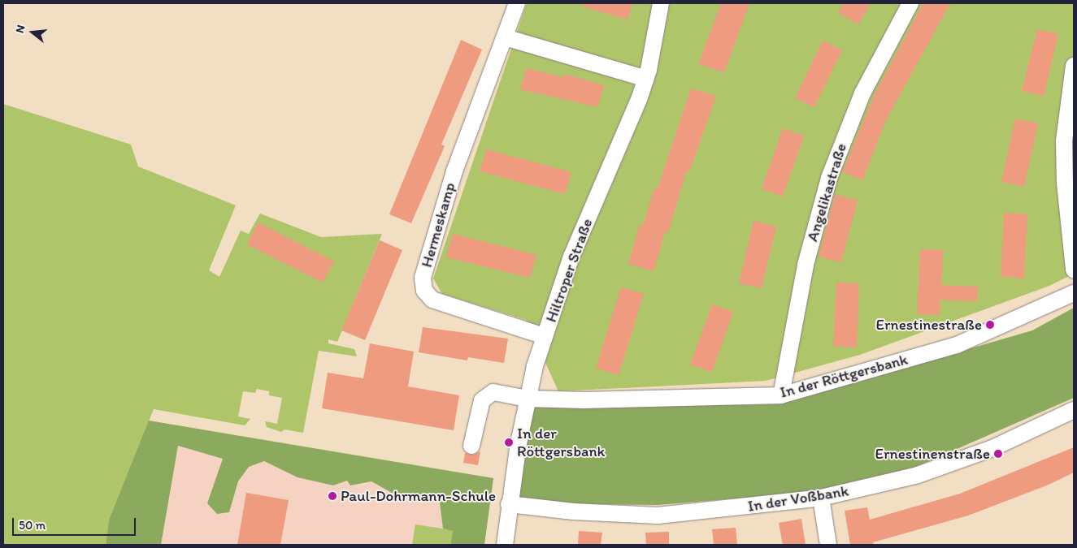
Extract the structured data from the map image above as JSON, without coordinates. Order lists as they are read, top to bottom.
{
  "streets": {
    "street": [
      "Angelikastraße",
      "Hermeskamp",
      "Hiltroper Straße",
      "In der Röttgersbank",
      "In der Voßbank"
    ]
  },
  "crossings": [
    ["Angelikastraße", "In der Röttgersbank"],
    ["Hermeskamp", "Hiltroper Straße"],
    ["Hiltroper Straße", "In der Röttgersbank"],
    ["Hiltroper Straße", "In der Voßbank"]
  ],
  "places": [
    "Ernestinestraße",
    "In der Röttgersbank",
    "Ernestinenstraße",
    "Paul-Dohrmann-Schule"
  ],
  "scale_bar": "50 m",
  "north": "left"
}
